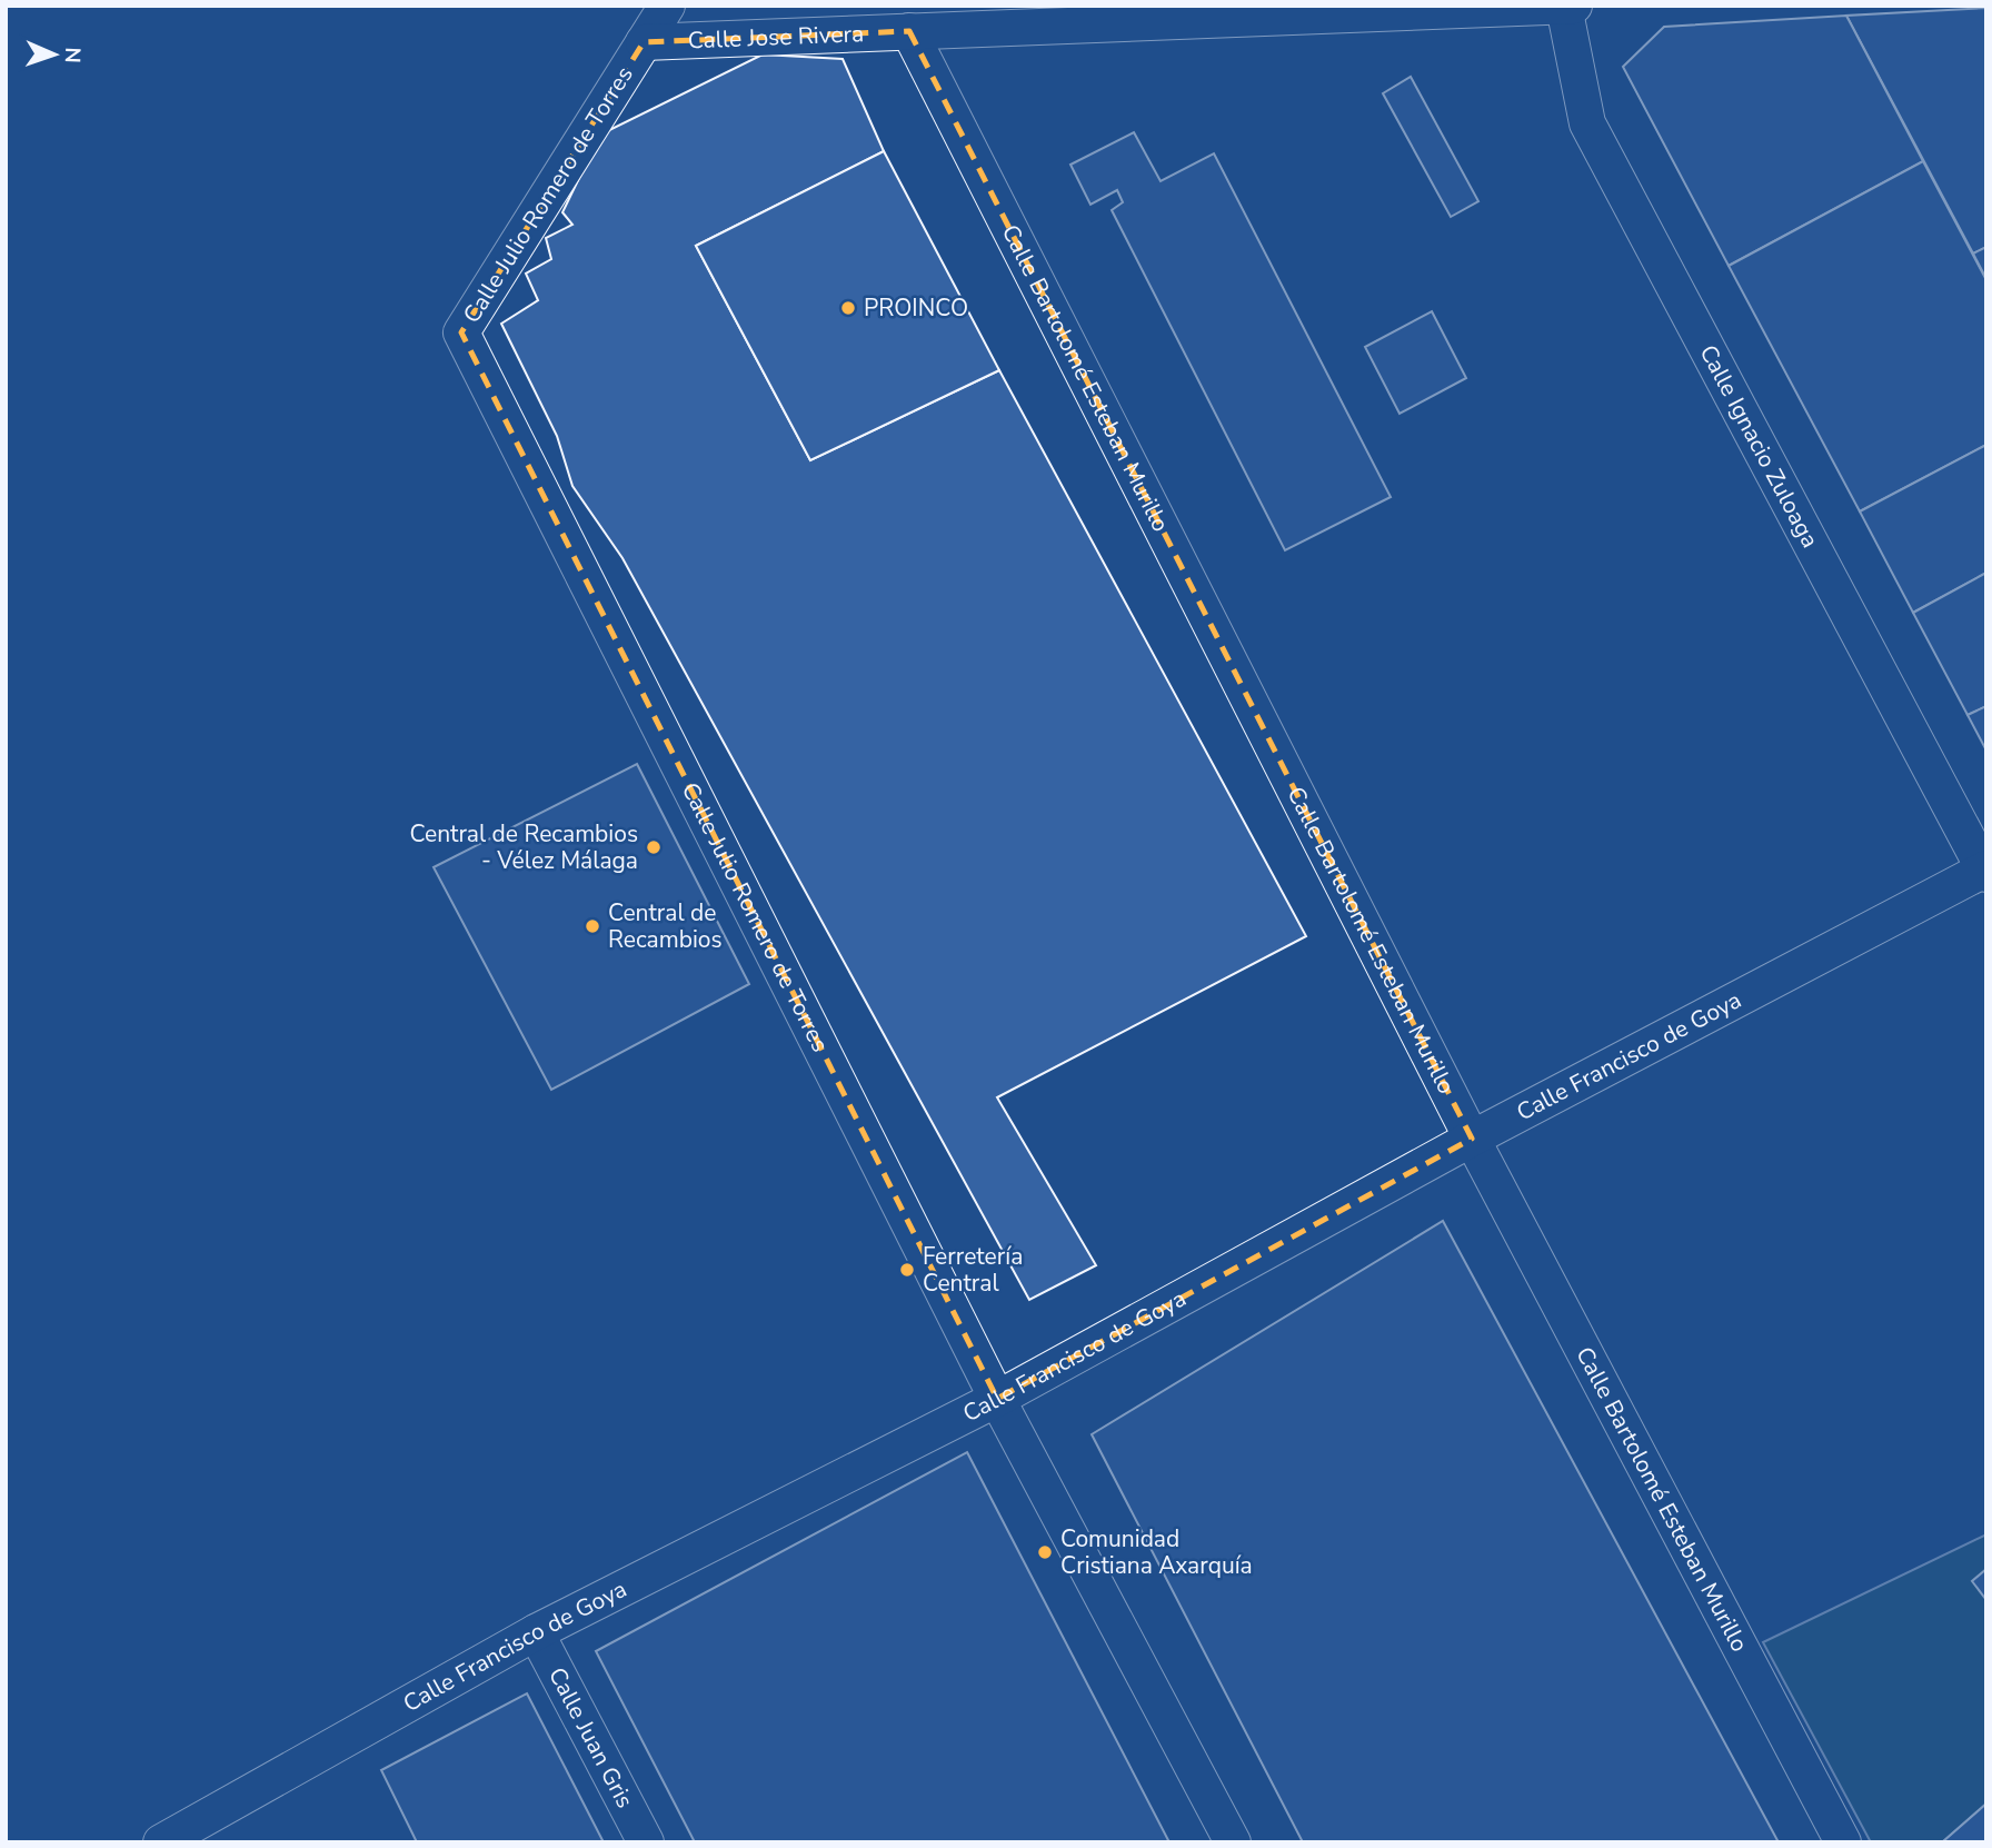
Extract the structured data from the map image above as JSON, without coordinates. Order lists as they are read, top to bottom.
{
  "streets": {
    "street": [
      "Calle Jose Rivera",
      "Calle Julio Romero de Torres",
      "Calle Bartolomé Esteban Murillo",
      "Calle Ignacio Zuloaga",
      "Calle Francisco de Goya",
      "Calle Juan Gris"
    ]
  },
  "crossings": [
    ["Calle Jose Rivera", "Calle Julio Romero de Torres"],
    ["Calle Jose Rivera", "Calle Bartolomé Esteban Murillo"],
    ["Calle Jose Rivera", "Calle Ignacio Zuloaga"],
    ["Calle Julio Romero de Torres", "Calle Francisco de Goya"],
    ["Calle Bartolomé Esteban Murillo", "Calle Francisco de Goya"],
    ["Calle Ignacio Zuloaga", "Calle Francisco de Goya"],
    ["Calle Francisco de Goya", "Calle Juan Gris"]
  ],
  "places": [
    "PROINCO",
    "Central de Recambios - Vélez Málaga",
    "Central de Recambios",
    "Ferretería Central",
    "Comunidad Cristiana Axarquía"
  ],
  "north": "right"
}
